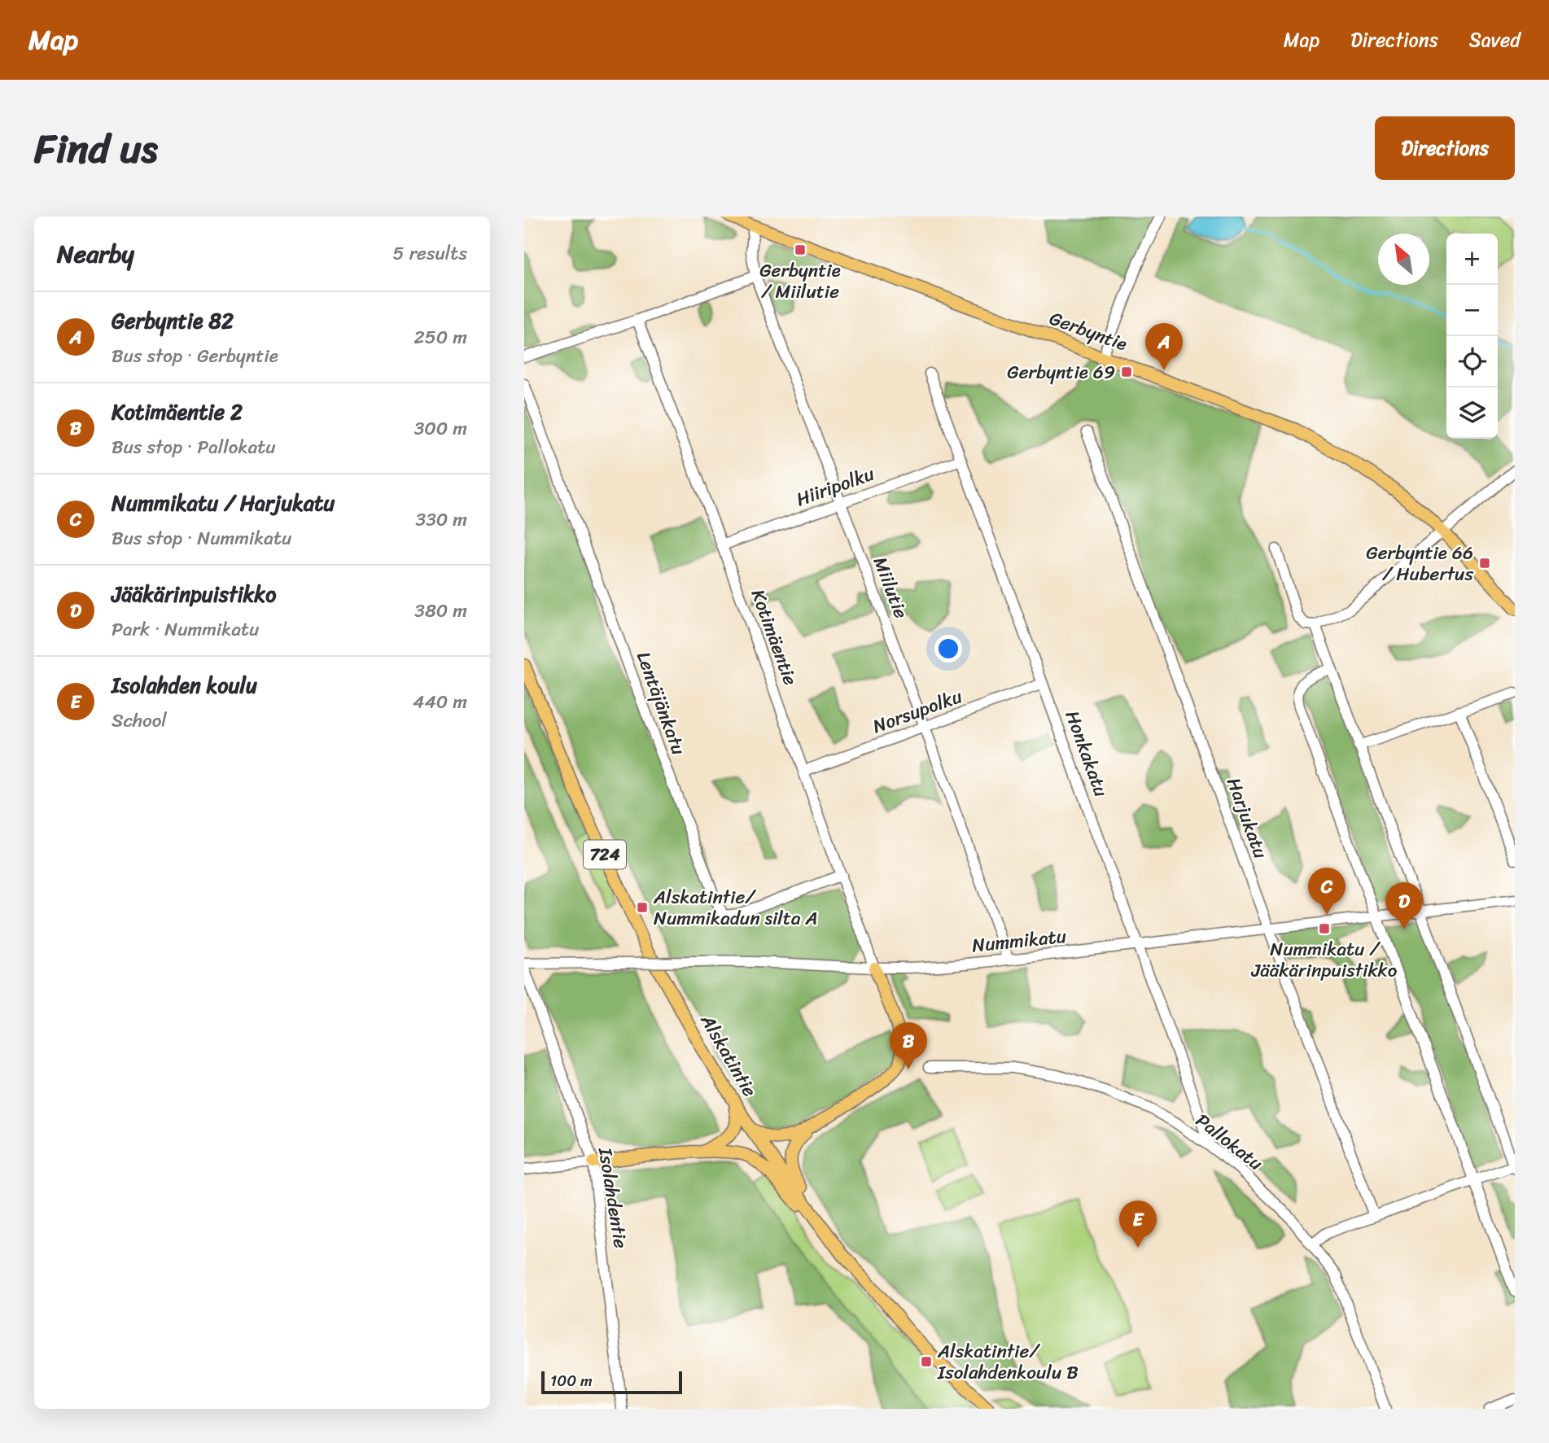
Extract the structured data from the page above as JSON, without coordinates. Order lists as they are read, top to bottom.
{
  "streets": {
    "main road": ["Gerbyntie", "724", "Alskatintie"],
    "street": [
      "Hiiripolku",
      "Miilutie",
      "Kotimäentie",
      "Lentäjänkatu",
      "Norsupolku",
      "Honkakatu",
      "Harjukatu",
      "Nummikatu",
      "Pallokatu",
      "Isolahdentie"
    ]
  },
  "crossings": [
    ["Gerbyntie", "Miilutie"],
    ["Hiiripolku", "Miilutie"],
    ["Hiiripolku", "Kotimäentie"],
    ["Hiiripolku", "Honkakatu"],
    ["Miilutie", "Norsupolku"],
    ["Miilutie", "Nummikatu"],
    ["Kotimäentie", "Lentäjänkatu"],
    ["Kotimäentie", "Norsupolku"],
    ["Kotimäentie", "Nummikatu"],
    ["Norsupolku", "Honkakatu"],
    ["Honkakatu", "Nummikatu"],
    ["Honkakatu", "Pallokatu"],
    ["Harjukatu", "Nummikatu"]
  ],
  "places": {
    "transit": [
      "Gerbyntie / Miilutie",
      "Gerbyntie 69",
      "Gerbyntie 66 / Hubertus",
      "Alskatintie/ Nummikadun silta A",
      "Nummikatu / Jääkärinpuistikko",
      "Alskatintie/ Isolahdenkoulu B"
    ]
  },
  "scale_bar": "100 m",
  "north": "top left",
  "page": {
    "header": "Map",
    "nav": ["Map", "Directions", "Saved"],
    "title": "Find us",
    "buttons": "Directions",
    "heading": ["Nearby", "5 results"],
    "map_buttons": ["+", "−"],
    "list": [
      {
        "mark": "A",
        "name": "Gerbyntie 82",
        "note": "Bus stop · Gerbyntie",
        "value": "250 m"
      },
      {
        "mark": "B",
        "name": "Kotimäentie 2",
        "note": "Bus stop · Pallokatu",
        "value": "300 m"
      },
      {
        "mark": "C",
        "name": "Nummikatu / Harjukatu",
        "note": "Bus stop · Nummikatu",
        "value": "330 m"
      },
      {
        "mark": "D",
        "name": "Jääkärinpuistikko",
        "note": "Park · Nummikatu",
        "value": "380 m"
      },
      {
        "mark": "E",
        "name": "Isolahden koulu",
        "note": "School",
        "value": "440 m"
      }
    ],
    "pins": [
      "A",
      "C",
      "D",
      "B",
      "E"
    ],
    "scale": "100 m"
  }
}
